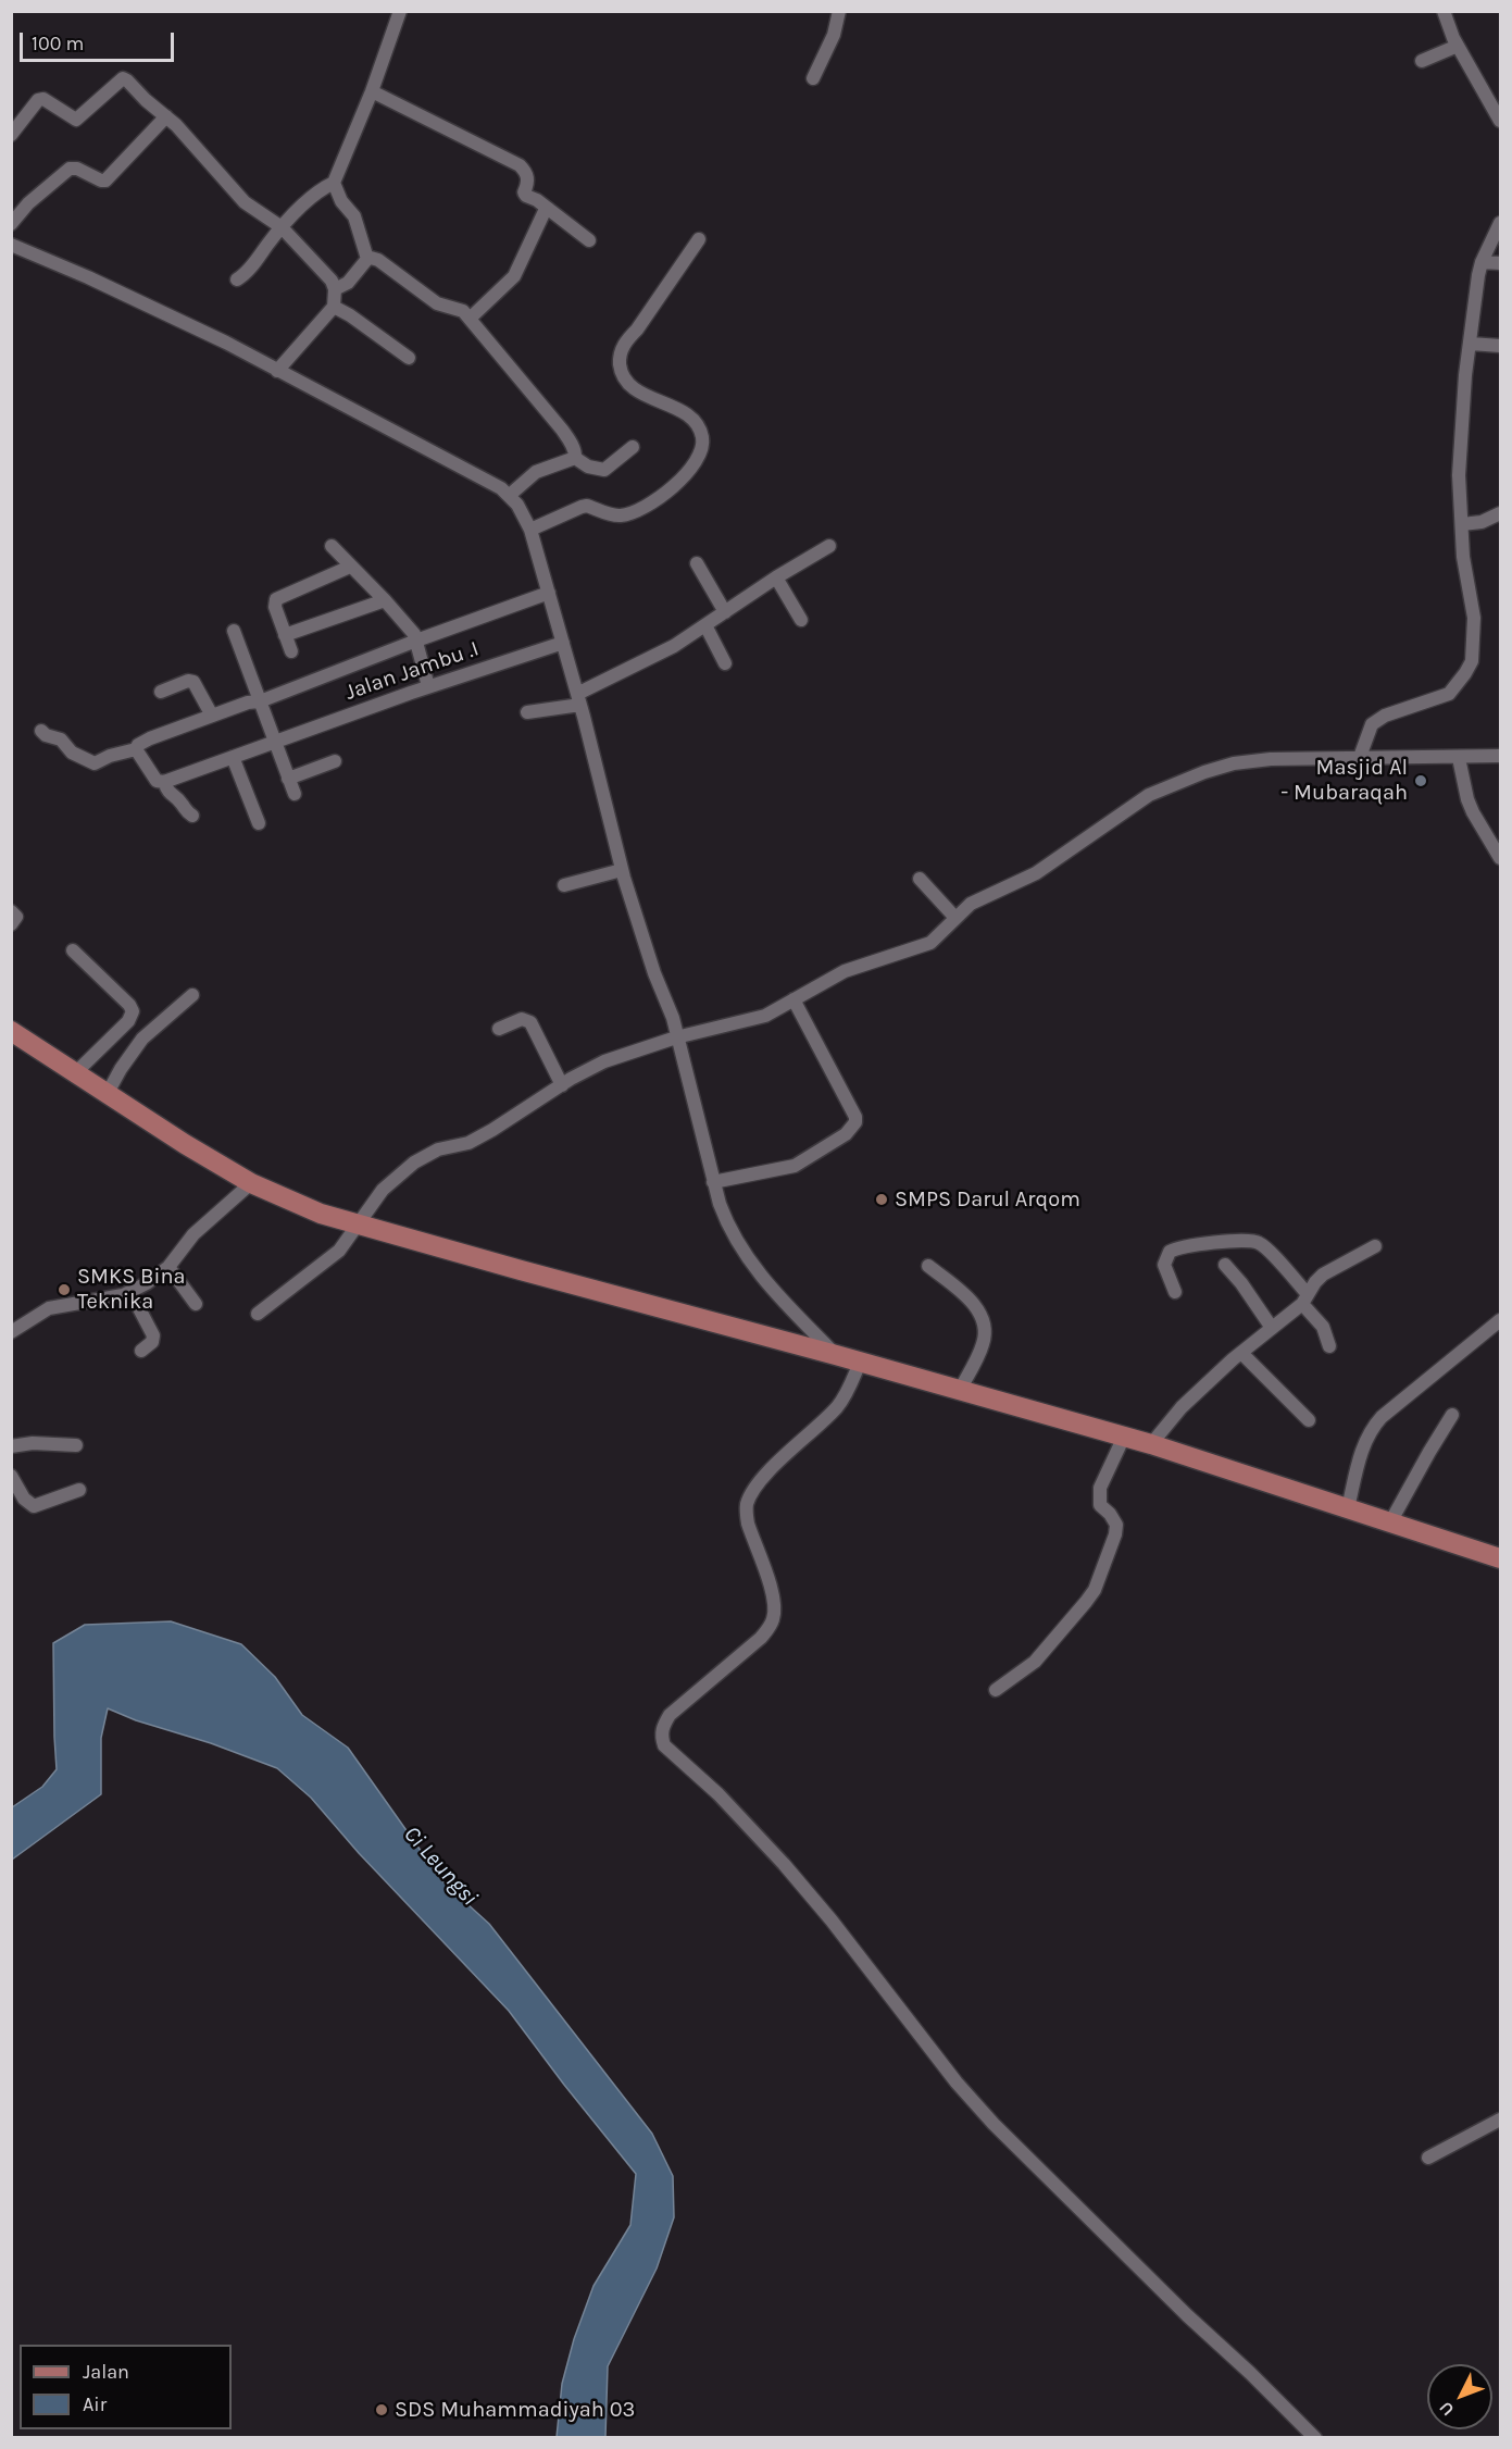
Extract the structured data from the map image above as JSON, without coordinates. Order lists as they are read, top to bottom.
{
  "streets": {
    "street": ["Jalan Jambu .I"]
  },
  "water": ["Ci Leungsi"],
  "places": [
    "Masjid Al - Mubaraqah",
    "SMPS Darul Arqom",
    "SMKS Bina Teknika",
    "SDS Muhammadiyah 03"
  ],
  "legend": ["Jalan", "Air"],
  "scale_bar": "100 m",
  "north": "bottom left"
}
